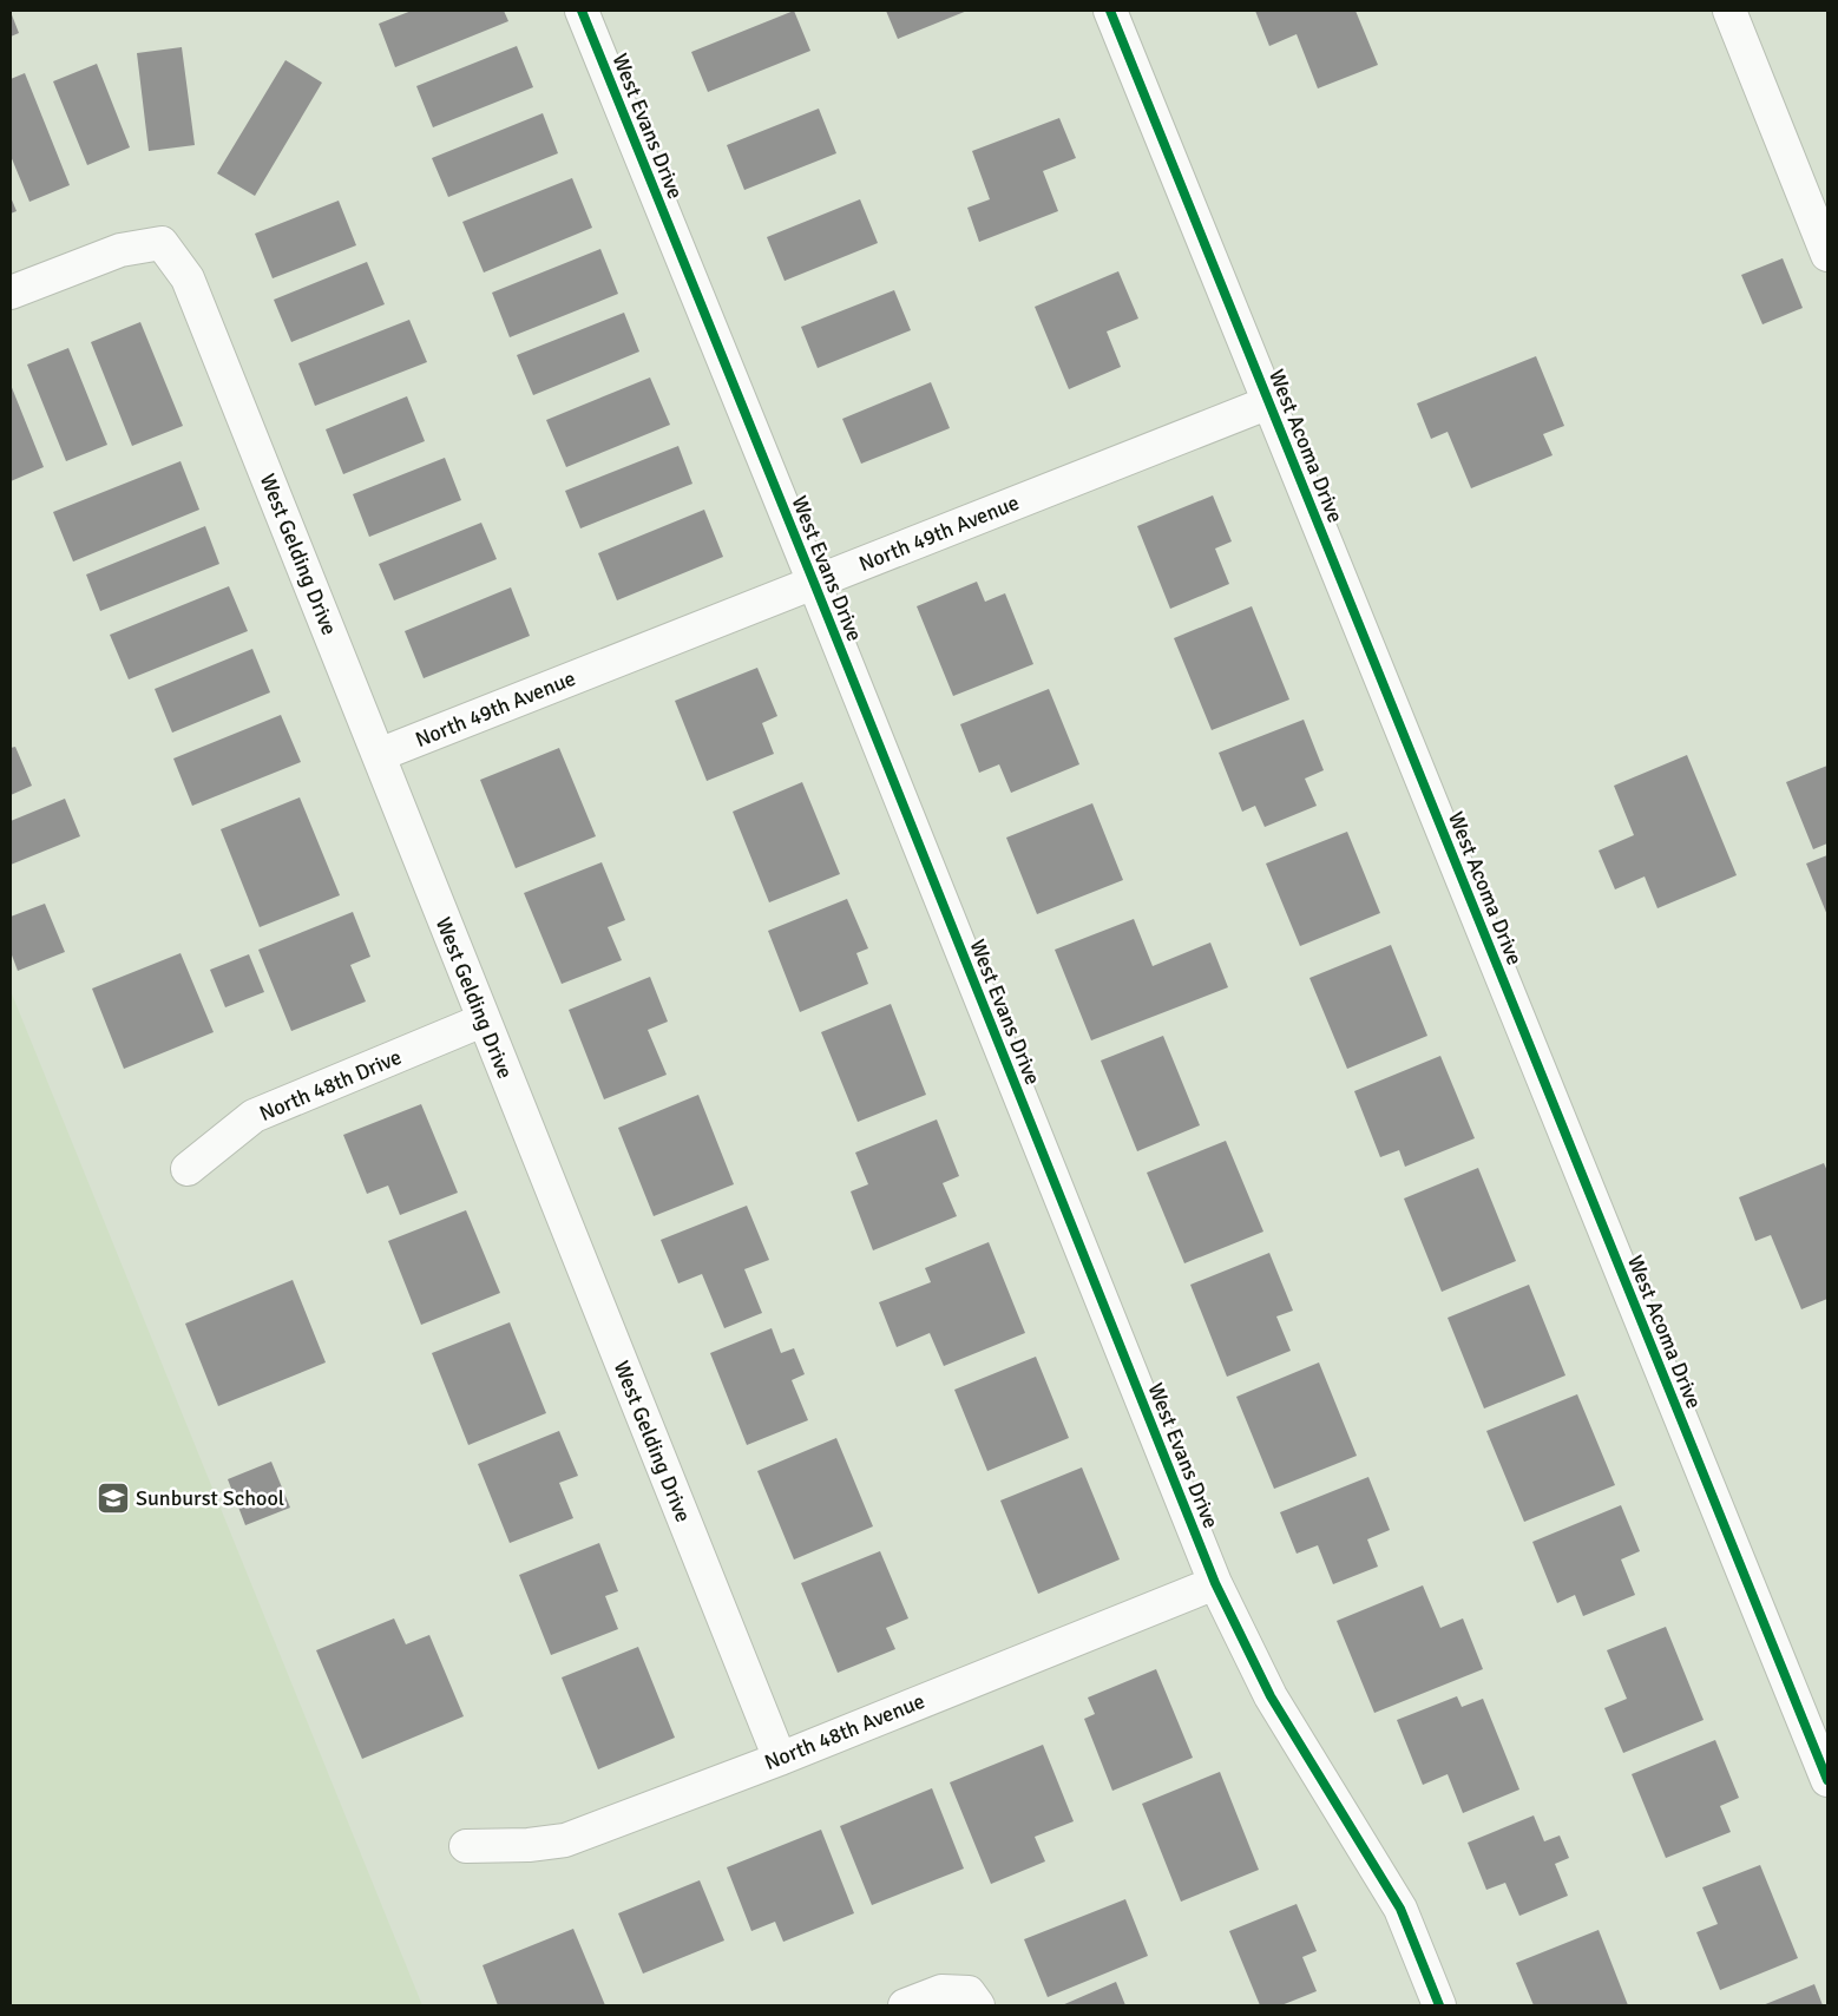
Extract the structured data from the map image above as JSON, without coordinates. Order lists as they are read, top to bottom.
{
  "streets": {
    "street": [
      "West Evans Drive",
      "West Acoma Drive",
      "North 49th Avenue",
      "West Gelding Drive",
      "North 48th Drive",
      "North 48th Avenue"
    ]
  },
  "crossings": [
    ["West Evans Drive", "North 49th Avenue"],
    ["West Evans Drive", "North 48th Avenue"],
    ["West Acoma Drive", "North 49th Avenue"],
    ["North 49th Avenue", "West Gelding Drive"],
    ["West Gelding Drive", "North 48th Drive"],
    ["West Gelding Drive", "North 48th Avenue"]
  ],
  "places": {
    "school or university": ["Sunburst School"]
  }
}
